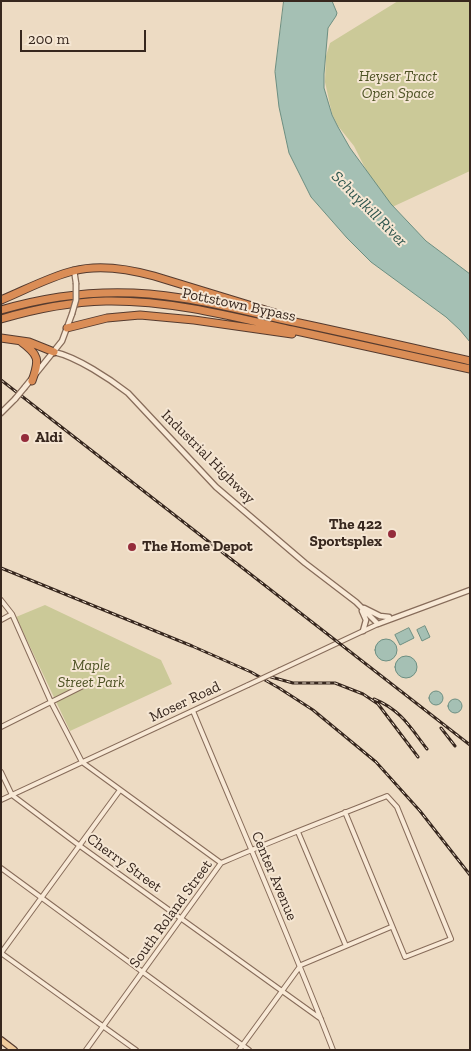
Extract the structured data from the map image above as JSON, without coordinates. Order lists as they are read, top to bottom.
{
  "streets": {
    "highway": ["Pottstown Bypass"],
    "street": [
      "Industrial Highway",
      "Moser Road",
      "Cherry Street",
      "Center Avenue",
      "South Roland Street"
    ]
  },
  "crossings": [
    ["Industrial Highway", "Moser Road"],
    ["Moser Road", "Cherry Street"],
    ["Moser Road", "Center Avenue"],
    ["Cherry Street", "Center Avenue"],
    ["Cherry Street", "South Roland Street"],
    ["Center Avenue", "South Roland Street"]
  ],
  "water": ["Schuylkill River"],
  "parks": ["Heyser Tract Open Space", "Maple Street Park"],
  "places": ["Aldi", "The 422 Sportsplex", "The Home Depot"],
  "scale_bar": "200 m"
}
